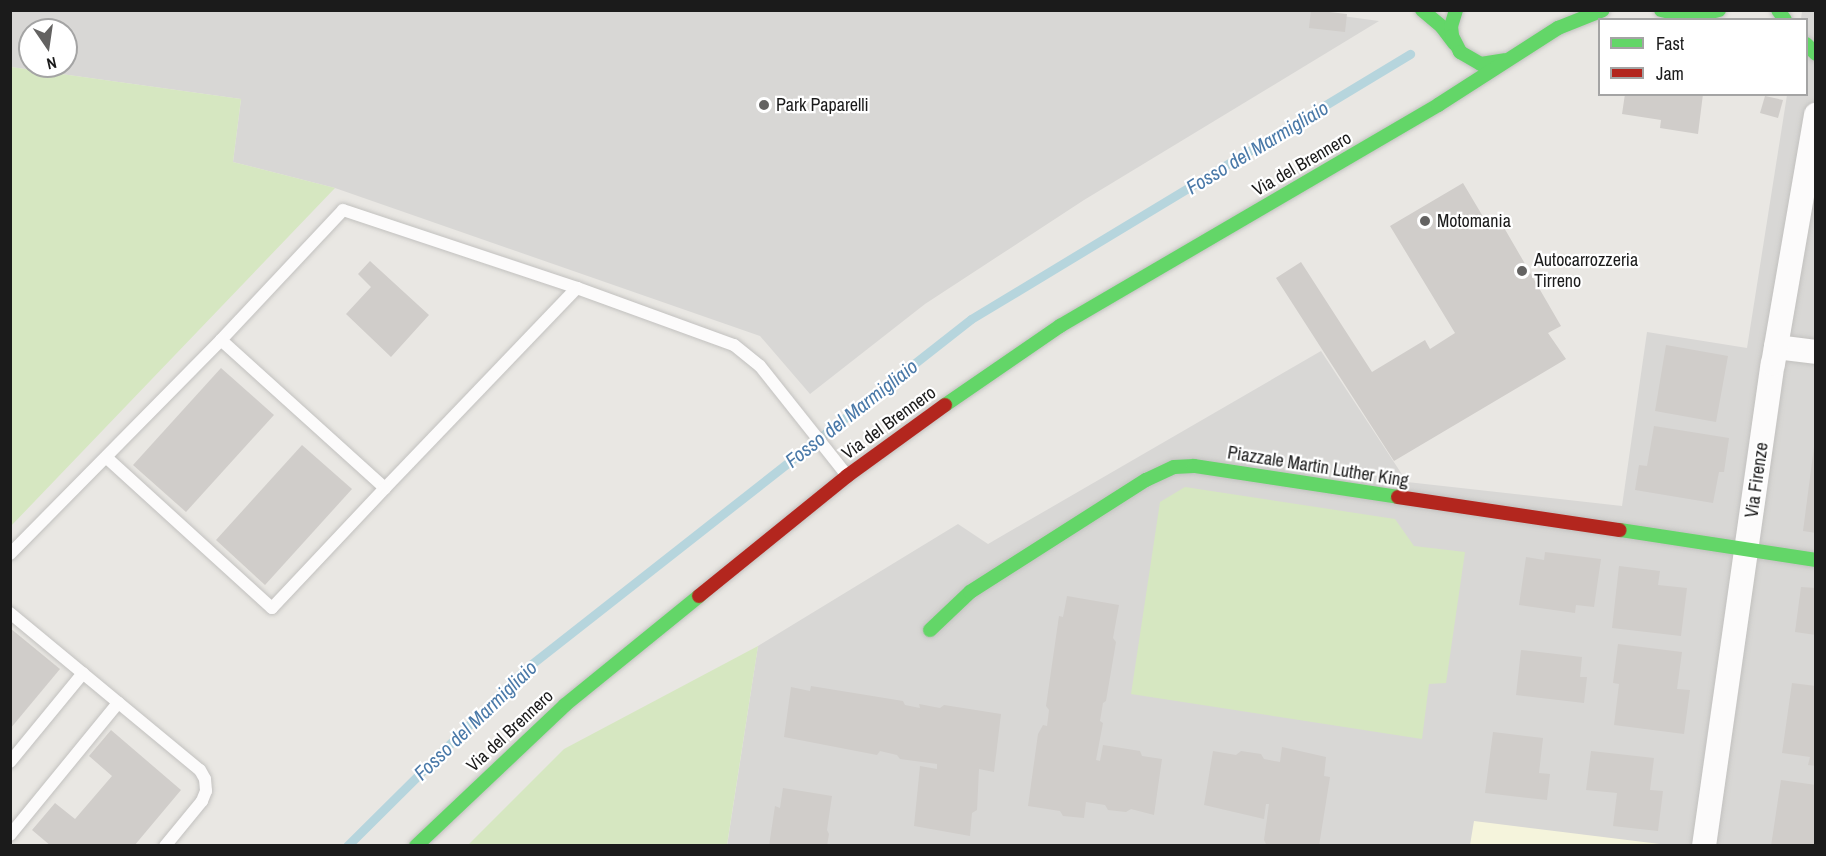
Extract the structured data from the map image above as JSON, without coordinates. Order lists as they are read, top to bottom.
{
  "streets": {
    "main road": ["Via del Brennero", "Piazzale Martin Luther King"],
    "street": ["Via Firenze"]
  },
  "crossings": [
    ["Piazzale Martin Luther King", "Via Firenze"]
  ],
  "water": ["Fosso del Marmigliaio"],
  "places": ["Park Paparelli", "Motomania", "Autocarrozzeria Tirreno"],
  "legend": ["Fast", "Jam"],
  "north": "bottom"
}
